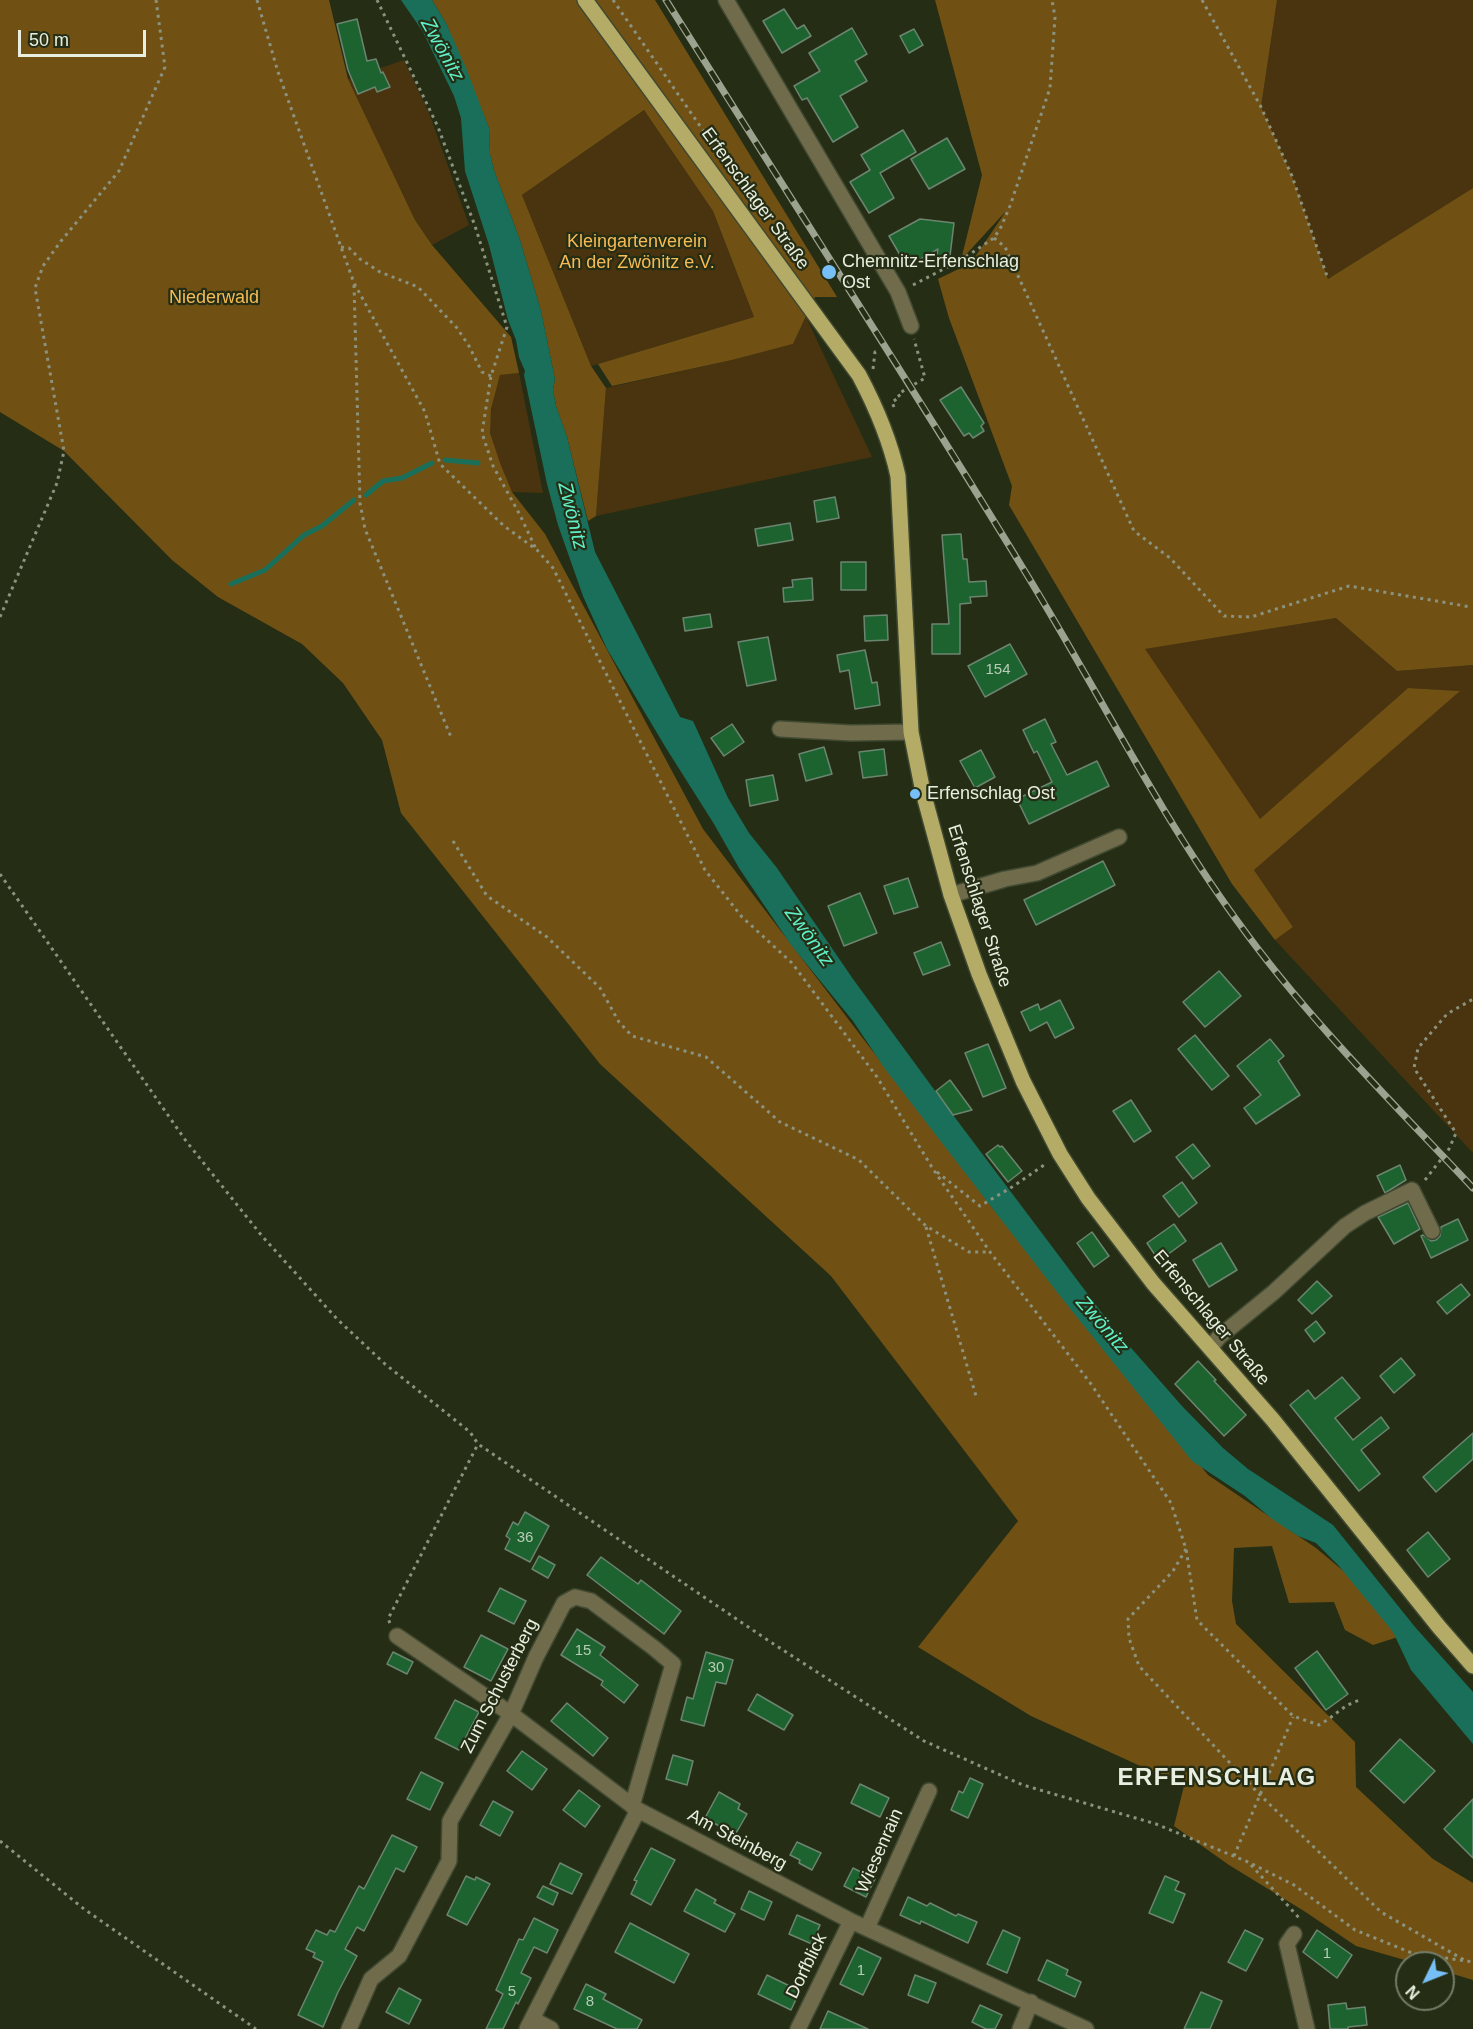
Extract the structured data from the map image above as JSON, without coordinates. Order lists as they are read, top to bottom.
{
  "streets": {
    "main road": ["Erfenschlager Straße"],
    "street": [
      "Zum Schusterberg",
      "Am Steinberg",
      "Wiesenrain",
      "Dorfblick"
    ]
  },
  "crossings": [
    ["Zum Schusterberg", "Am Steinberg"],
    ["Am Steinberg", "Wiesenrain"],
    ["Am Steinberg", "Dorfblick"]
  ],
  "districts": ["ERFENSCHLAG"],
  "water": ["Zwönitz"],
  "parks": ["Kleingartenverein An der Zwönitz e.V.", "Niederwald"],
  "places": ["Chemnitz-Erfenschlag Ost", "Erfenschlag Ost"],
  "house_numbers": [
    "154",
    "36",
    "15",
    "30",
    "1",
    "1",
    "5",
    "8"
  ],
  "scale_bar": "50 m",
  "north": "bottom left"
}
